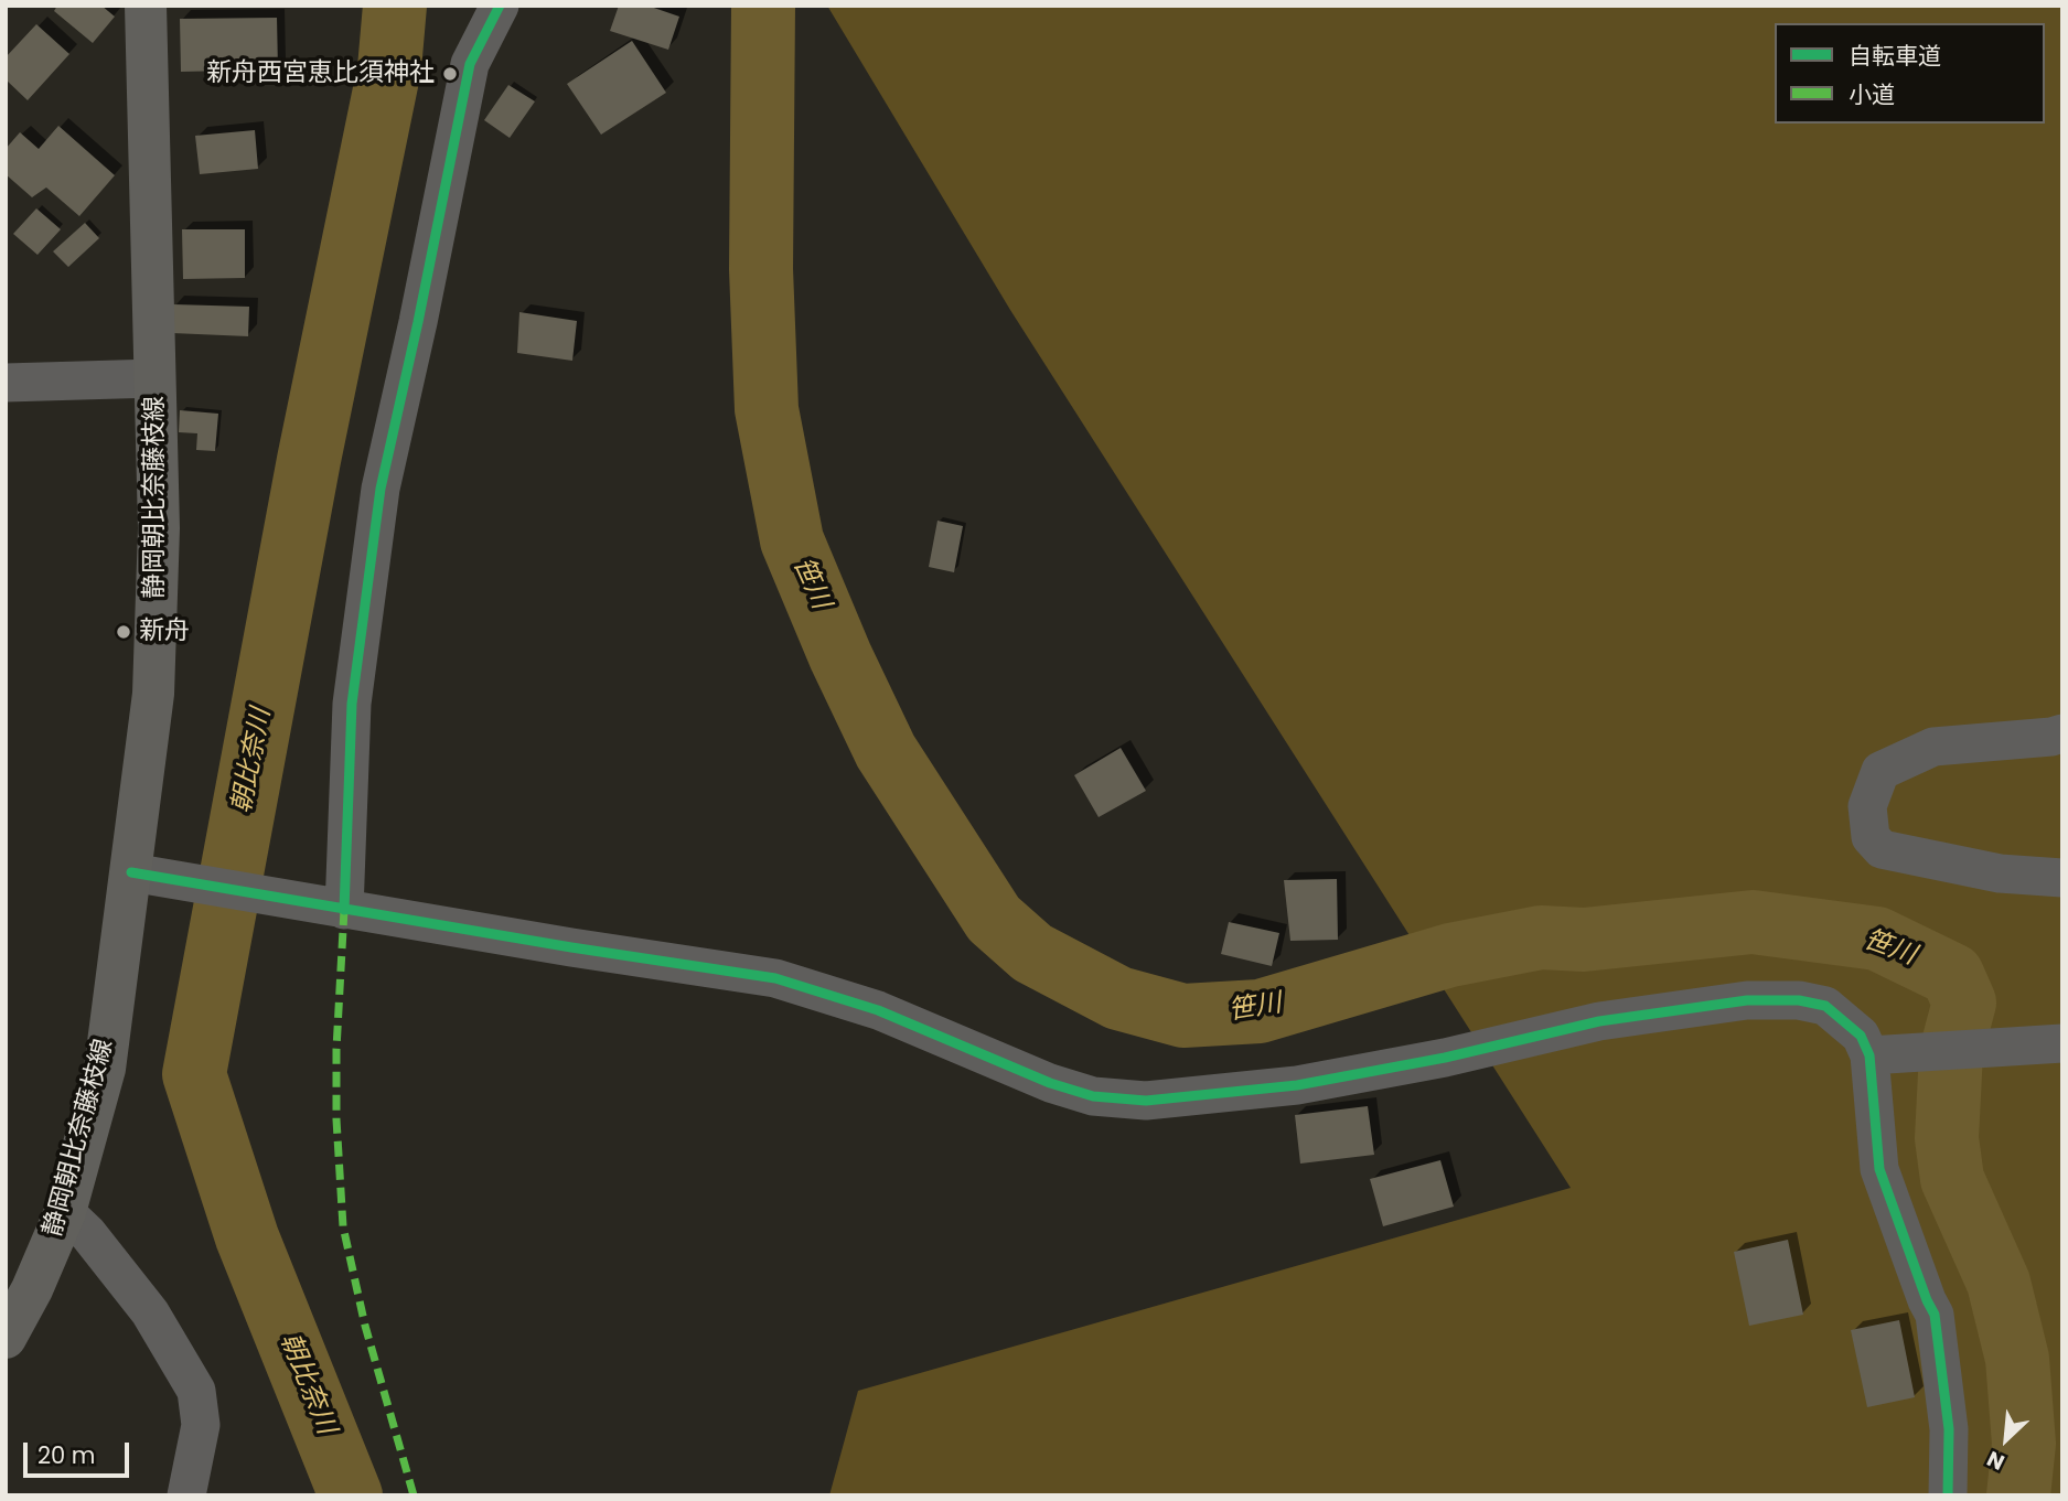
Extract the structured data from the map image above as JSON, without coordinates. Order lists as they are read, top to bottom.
{
  "streets": {
    "main road": ["静岡朝比奈藤枝線"]
  },
  "water": ["笹川", "朝比奈川"],
  "places": ["新舟西宮恵比須神社", "新舟"],
  "legend": ["自転車道", "小道"],
  "scale_bar": "20 m",
  "north": "bottom left"
}
